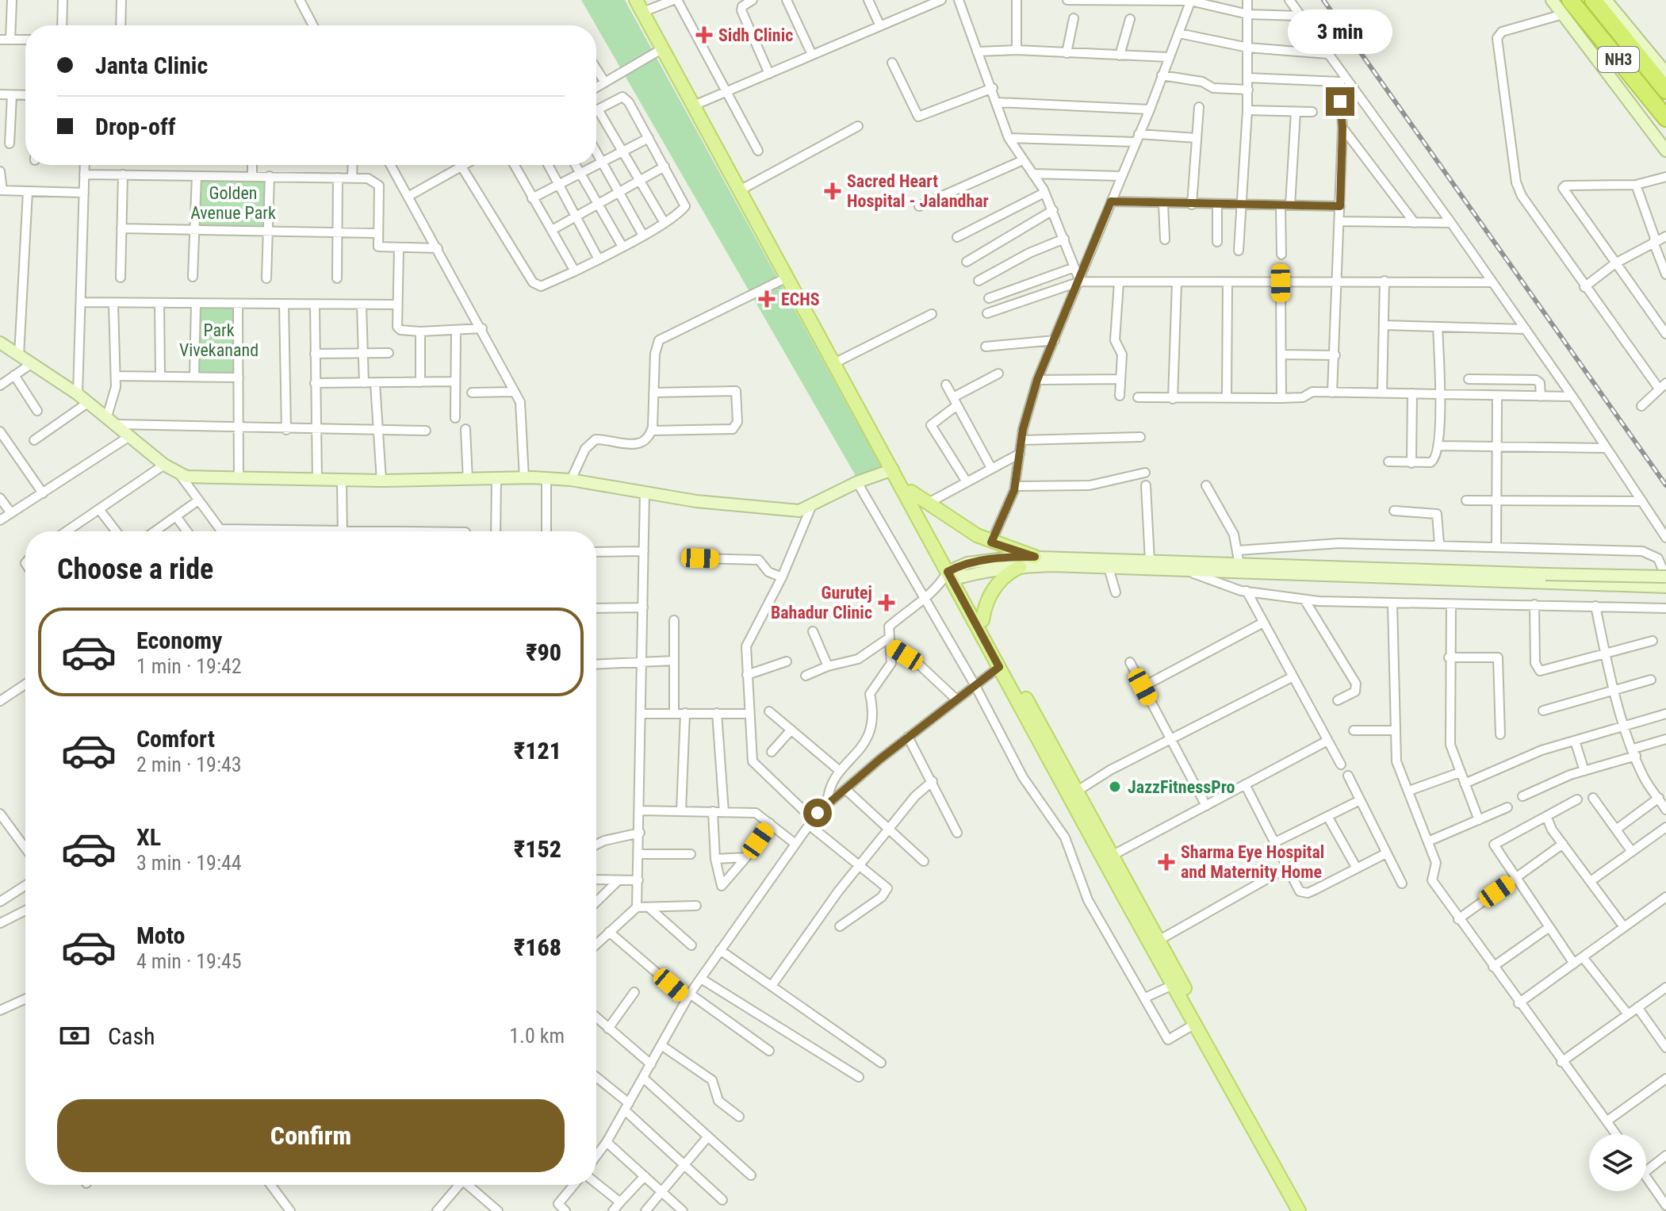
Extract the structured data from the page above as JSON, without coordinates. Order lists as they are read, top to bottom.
{
  "streets": {
    "highway": ["NH3"]
  },
  "parks": ["Golden Avenue Park", "Park Vivekanand"],
  "places": {
    "health": [
      "Sidh Clinic",
      "Sacred Heart Hospital - Jalandhar",
      "ECHS",
      "Gurutej Bahadur Clinic",
      "Sharma Eye Hospital and Maternity Home"
    ],
    "other": ["JazzFitnessPro"]
  },
  "page": {
    "bubble": "3 min",
    "banner": ["Janta Clinic", "Drop-off"],
    "heading": "Choose a ride",
    "list": [
      {
        "name": "Economy",
        "note": "1 min · 19:42",
        "value": "₹90"
      },
      {
        "name": "Comfort",
        "note": "2 min · 19:43",
        "value": "₹121"
      },
      {
        "name": "XL",
        "note": "3 min · 19:44",
        "value": "₹152"
      },
      {
        "name": "Moto",
        "note": "4 min · 19:45",
        "value": "₹168"
      }
    ],
    "pay": ["Cash", "1.0 km"],
    "buttons": "Confirm"
  }
}
